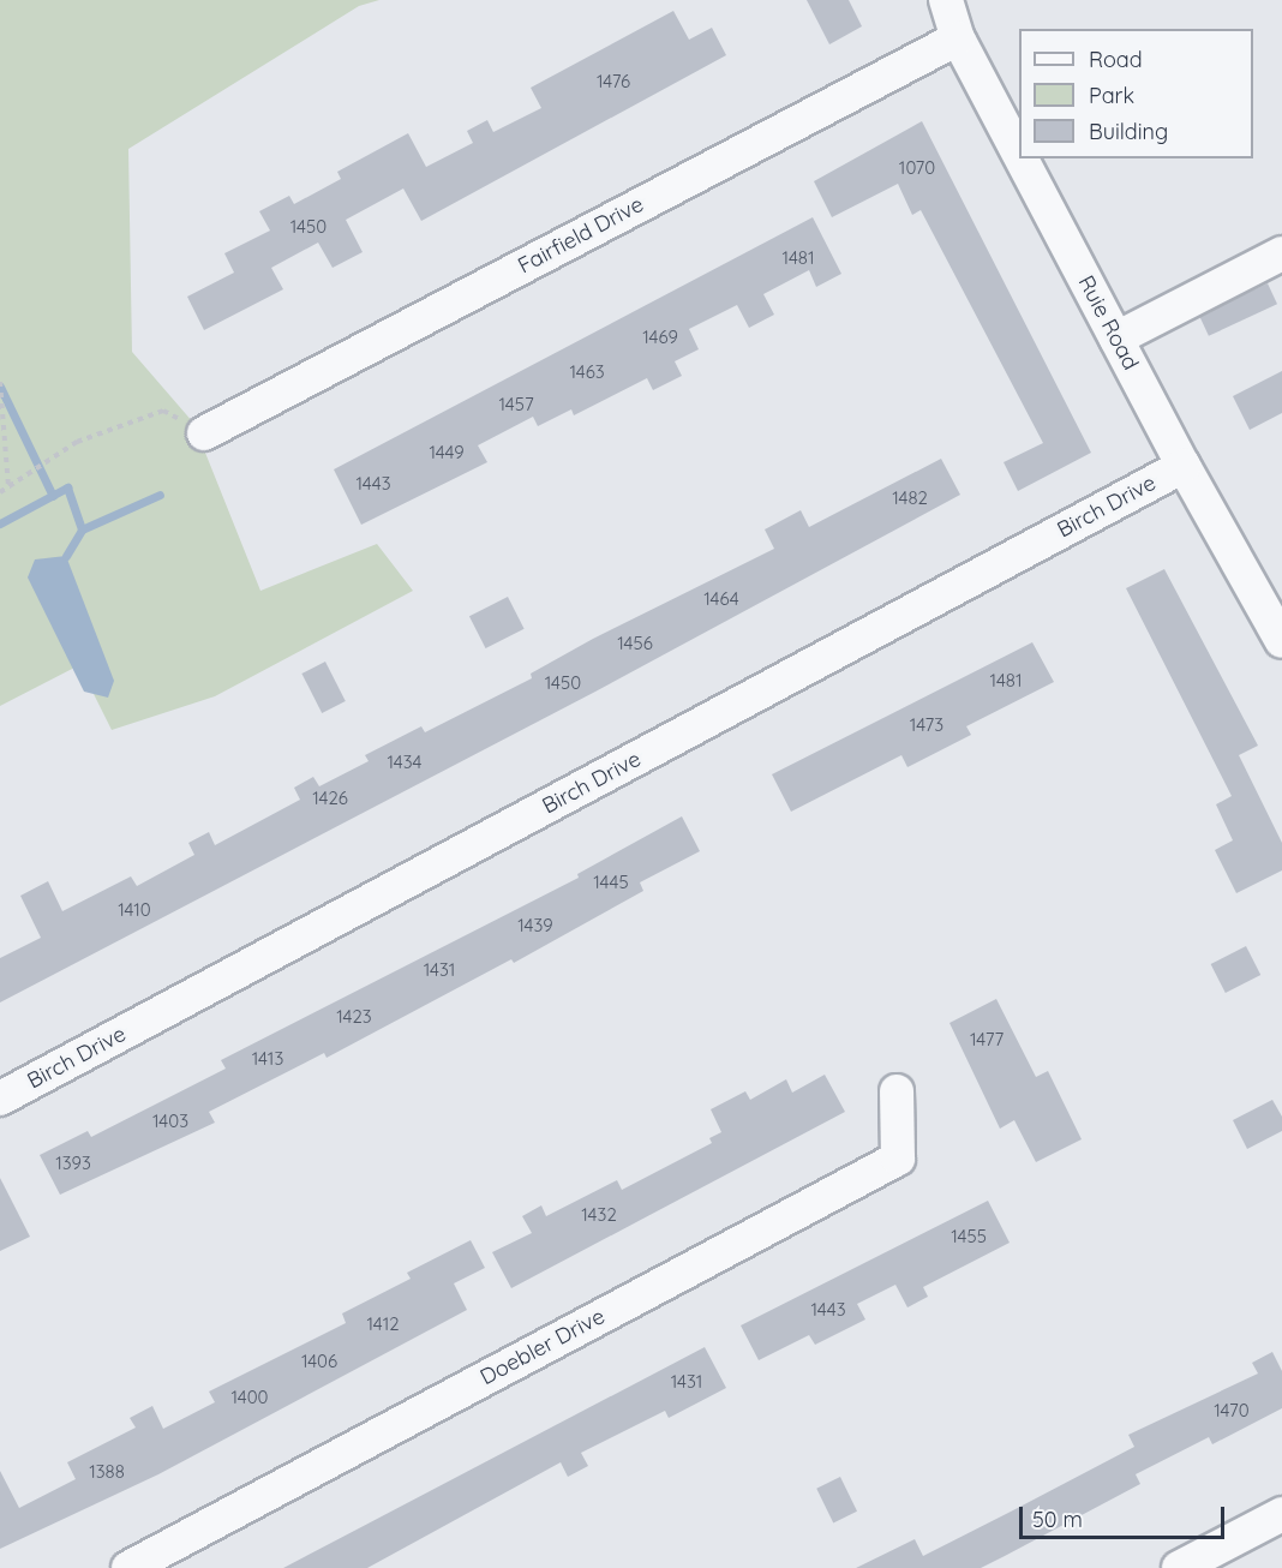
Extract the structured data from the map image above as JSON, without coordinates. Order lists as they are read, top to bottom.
{
  "streets": {
    "street": [
      "Fairfield Drive",
      "Ruie Road",
      "Birch Drive",
      "Doebler Drive"
    ]
  },
  "crossings": [
    ["Fairfield Drive", "Ruie Road"],
    ["Ruie Road", "Birch Drive"]
  ],
  "house_numbers": [
    "1476",
    "1070",
    "1450",
    "1481",
    "1469",
    "1463",
    "1457",
    "1449",
    "1443",
    "1482",
    "1464",
    "1456",
    "1481",
    "1450",
    "1473",
    "1434",
    "1426",
    "1445",
    "1410",
    "1439",
    "1431",
    "1423",
    "1477",
    "1413",
    "1403",
    "1393",
    "1432",
    "1455",
    "1443",
    "1412",
    "1406",
    "1431",
    "1400",
    "1470",
    "1388"
  ],
  "legend": ["Road", "Park", "Building"],
  "scale_bar": "50 m"
}
